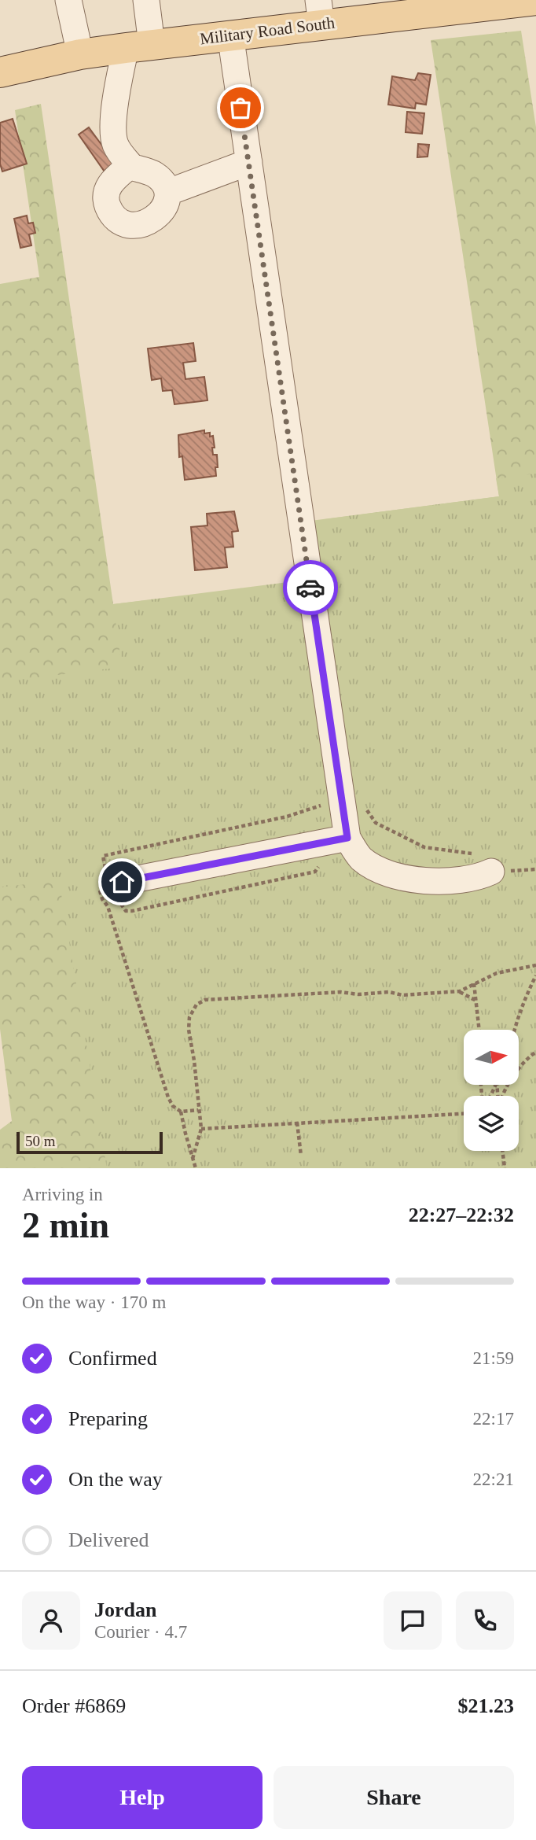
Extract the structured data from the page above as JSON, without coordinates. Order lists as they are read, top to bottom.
{
  "streets": {
    "main road": ["Military Road South"]
  },
  "scale_bar": "50 m",
  "north": "right",
  "page": {
    "scale": "50 m",
    "heading": ["2 min", "Arriving in", "22:27–22:32"],
    "panel": [
      "Jordan",
      "Courier · 4.7",
      "Order #6869",
      "$21.23"
    ],
    "bar": "On the way · 170 m",
    "list": [
      ["Confirmed", "21:59"],
      ["Preparing", "22:17"],
      ["On the way", "22:21"],
      "Delivered"
    ],
    "buttons": ["Help", "Share"]
  }
}
